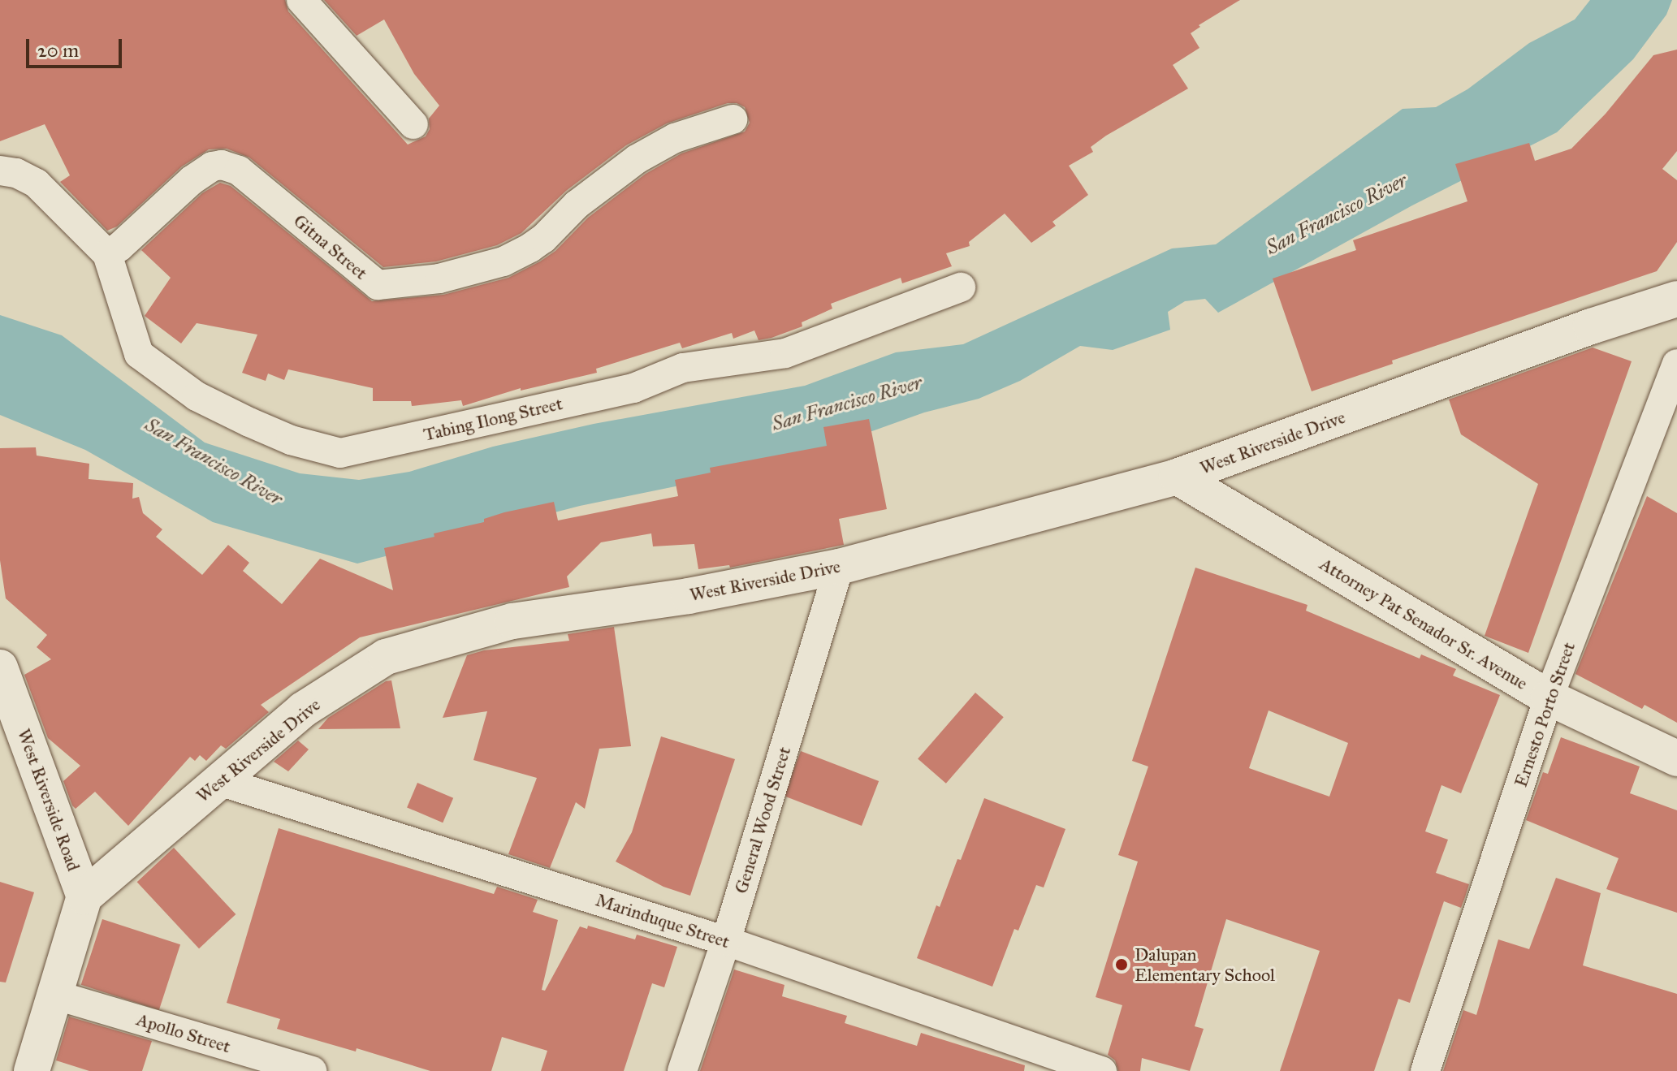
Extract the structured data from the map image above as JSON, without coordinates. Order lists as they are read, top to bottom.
{
  "streets": {
    "street": [
      "Gitna Street",
      "Tabing Ilong Street",
      "West Riverside Drive",
      "Attorney Pat Senador Sr. Avenue",
      "Ernesto Porto Street",
      "West Riverside Road",
      "General Wood Street",
      "Marinduque Street",
      "Apollo Street"
    ]
  },
  "crossings": [
    ["Gitna Street", "Tabing Ilong Street"],
    ["West Riverside Drive", "Attorney Pat Senador Sr. Avenue"],
    ["West Riverside Drive", "West Riverside Road"],
    ["West Riverside Drive", "General Wood Street"],
    ["West Riverside Drive", "Marinduque Street"],
    ["Attorney Pat Senador Sr. Avenue", "Ernesto Porto Street"],
    ["General Wood Street", "Marinduque Street"]
  ],
  "water": ["San Francisco River"],
  "places": ["Dalupan Elementary School"],
  "scale_bar": "20 m"
}
